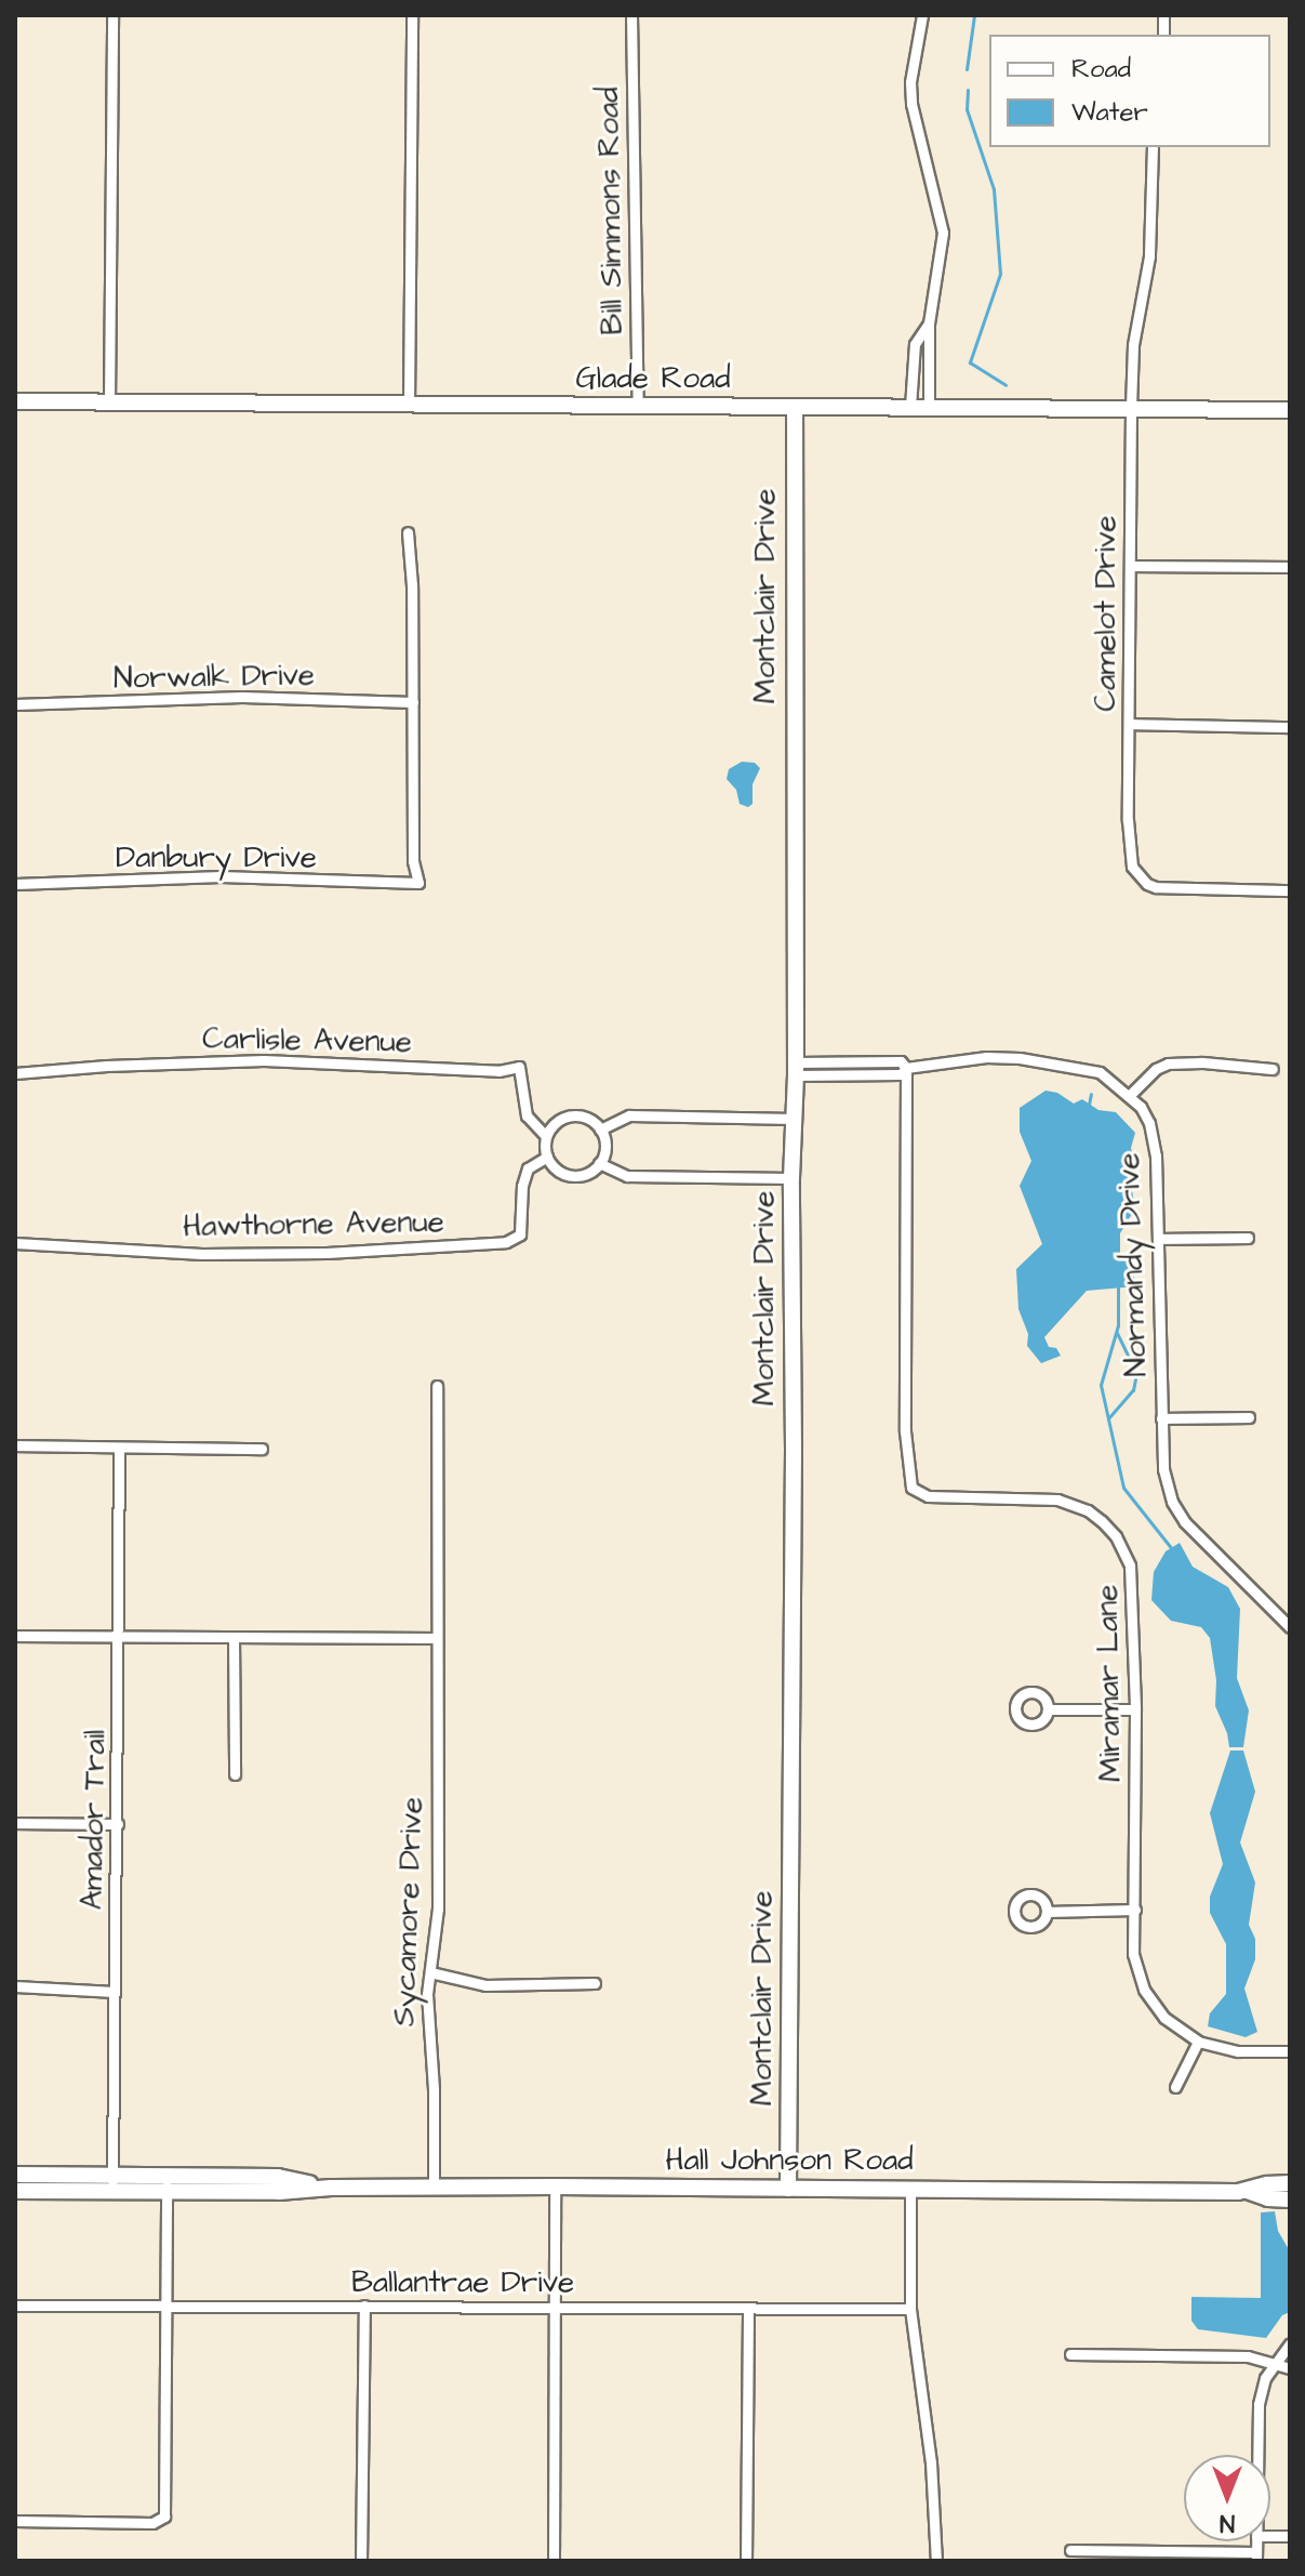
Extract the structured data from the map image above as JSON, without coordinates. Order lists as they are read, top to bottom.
{
  "streets": {
    "main road": ["Glade Road", "Montclair Drive", "Hall Johnson Road"],
    "street": [
      "Bill Simmons Road",
      "Camelot Drive",
      "Norwalk Drive",
      "Danbury Drive",
      "Carlisle Avenue",
      "Hawthorne Avenue",
      "Normandy Drive",
      "Miramar Lane",
      "Amador Trail",
      "Sycamore Drive",
      "Ballantrae Drive"
    ]
  },
  "crossings": [
    ["Bill Simmons Road", "Glade Road"],
    ["Glade Road", "Montclair Drive"],
    ["Glade Road", "Camelot Drive"],
    ["Montclair Drive", "Normandy Drive"],
    ["Montclair Drive", "Hall Johnson Road"],
    ["Norwalk Drive", "Danbury Drive"],
    ["Carlisle Avenue", "Hawthorne Avenue"],
    ["Normandy Drive", "Miramar Lane"],
    ["Amador Trail", "Hall Johnson Road"],
    ["Sycamore Drive", "Hall Johnson Road"]
  ],
  "legend": ["Road", "Water"],
  "north": "bottom"
}
